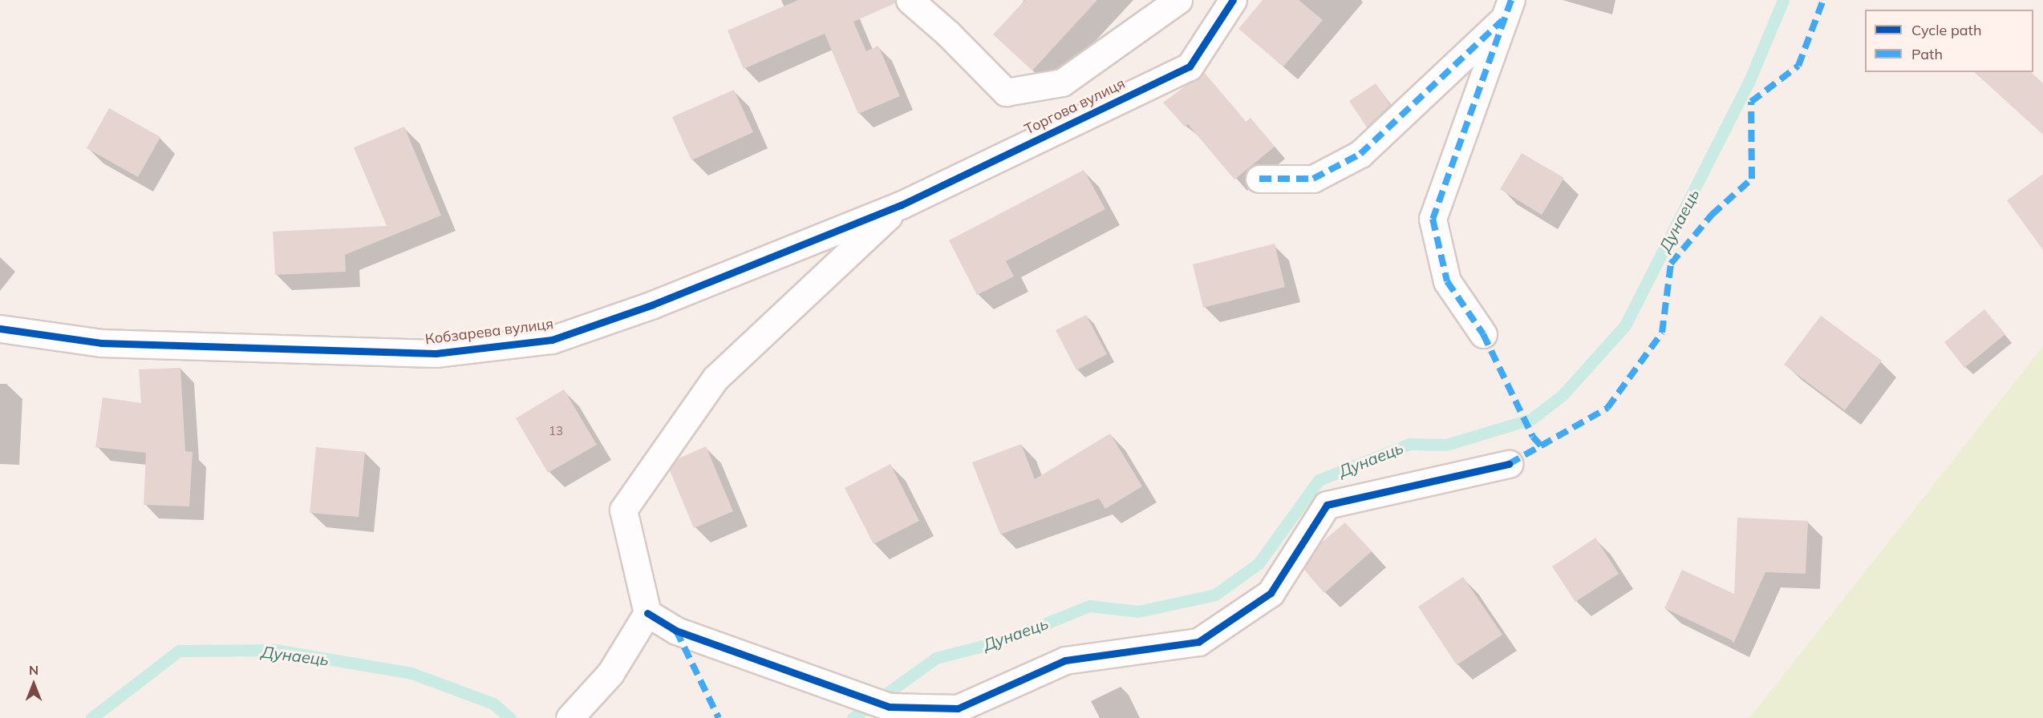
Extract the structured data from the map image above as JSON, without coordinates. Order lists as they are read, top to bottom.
{
  "streets": {
    "street": ["Торгова вулиця", "Кобзарева вулиця"]
  },
  "crossings": [
    ["Торгова вулиця", "Кобзарева вулиця"]
  ],
  "water": ["Дунаець"],
  "house_numbers": ["13"],
  "legend": ["Cycle path", "Path"],
  "north": "top"
}
